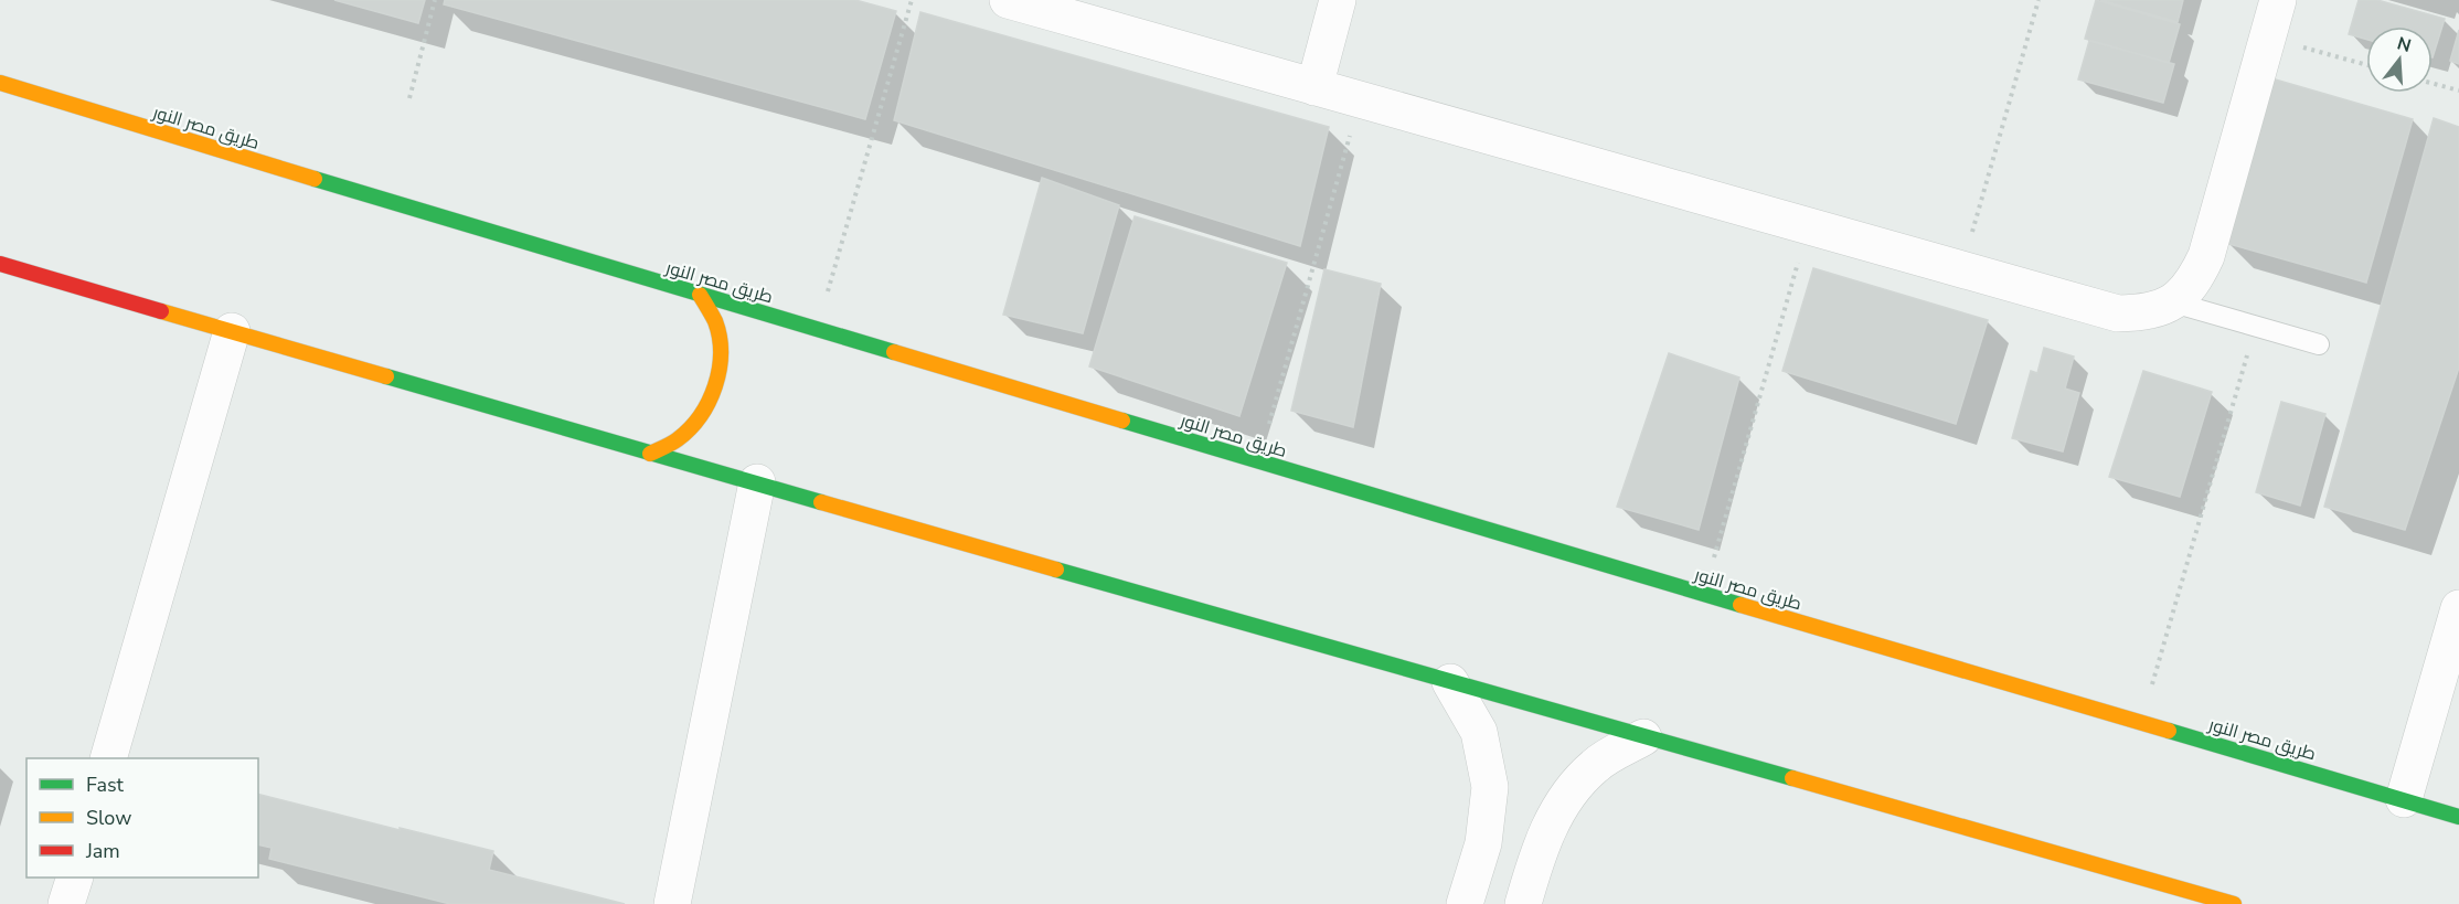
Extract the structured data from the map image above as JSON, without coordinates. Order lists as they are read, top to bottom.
{
  "streets": {
    "street": ["طريق مصر النور"]
  },
  "legend": ["Fast", "Slow", "Jam"],
  "north": "top"
}
